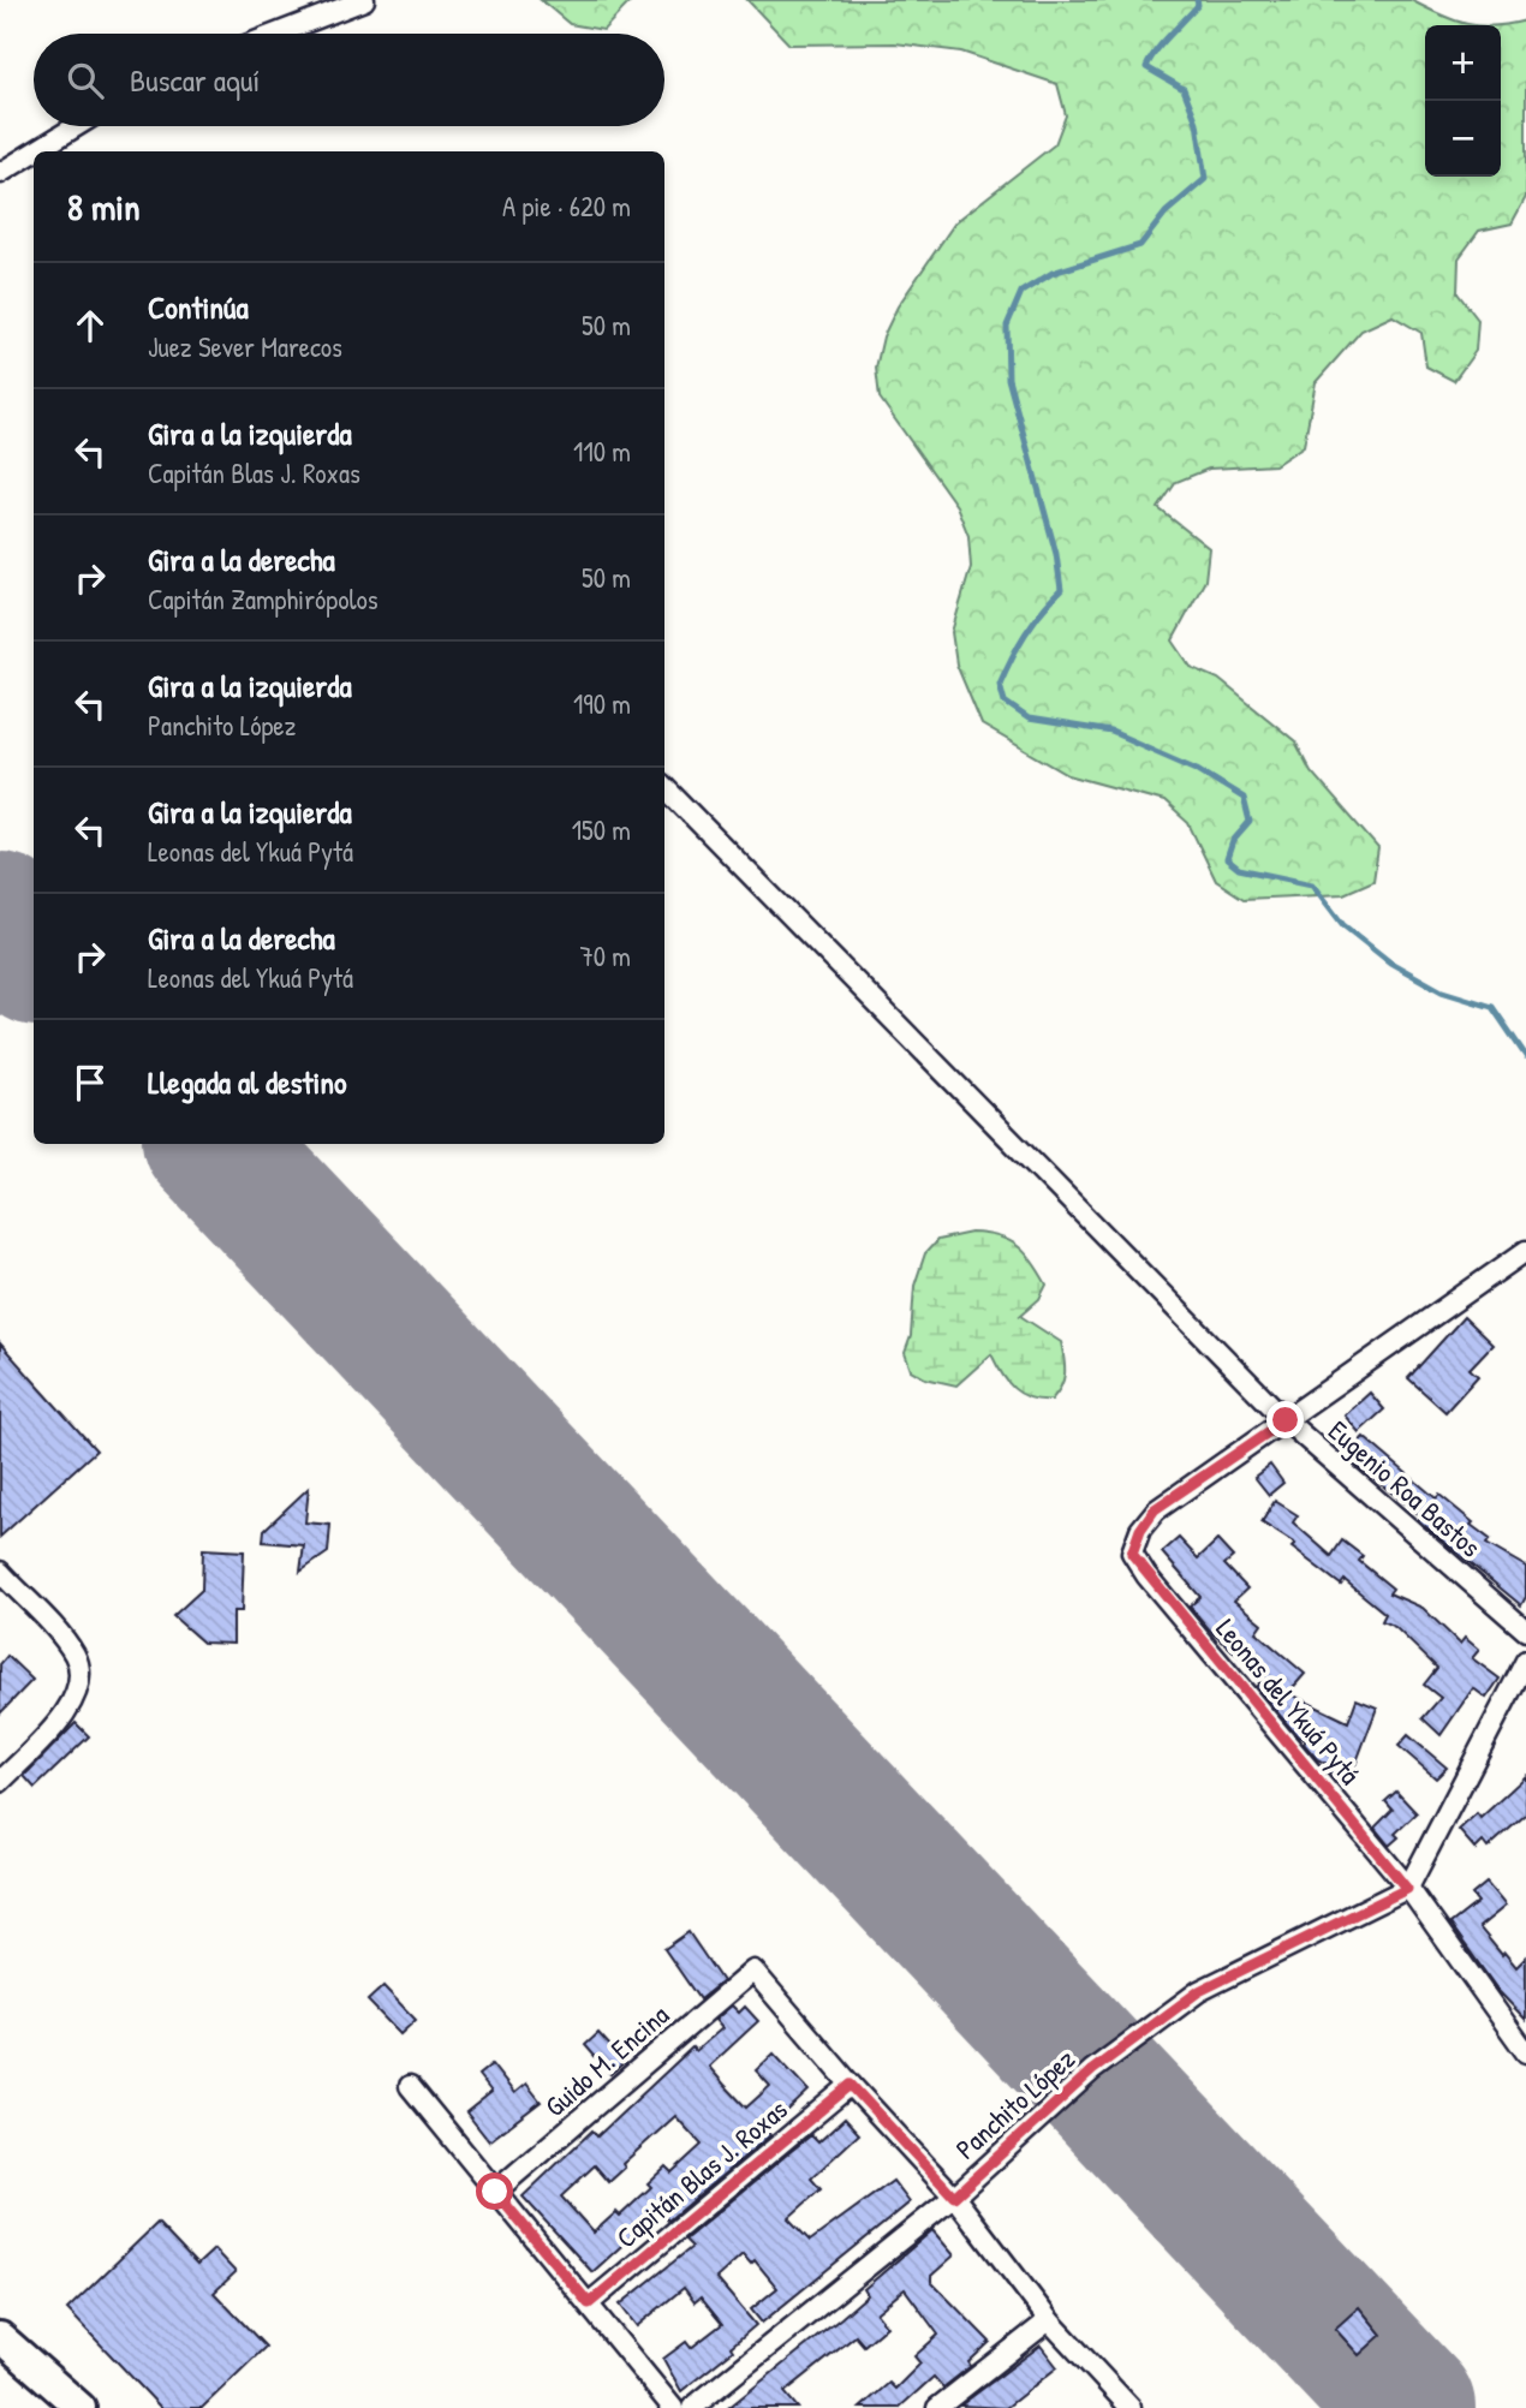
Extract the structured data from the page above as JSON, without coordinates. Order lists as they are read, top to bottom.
{
  "streets": {
    "street": [
      "Eugenio Roa Bastos",
      "Leonas del Ykuá Pytá",
      "Guido M. Encina",
      "Panchito López",
      "Capitán Blas J. Roxas"
    ]
  },
  "crossings": [
    ["Eugenio Roa Bastos", "Leonas del Ykuá Pytá"],
    ["Leonas del Ykuá Pytá", "Panchito López"],
    ["Guido M. Encina", "Capitán Blas J. Roxas"]
  ],
  "page": {
    "map_buttons": ["+", "−"],
    "search": "Buscar aquí",
    "heading": ["8 min", "A pie · 620 m"],
    "list": [
      ["Continúa", "Juez Sever Marecos", "50 m"],
      ["Gira a la izquierda", "Capitán Blas J. Roxas", "110 m"],
      ["Gira a la derecha", "Capitán Zamphirópolos", "50 m"],
      ["Gira a la izquierda", "Panchito López", "190 m"],
      ["Gira a la izquierda", "Leonas del Ykuá Pytá", "150 m"],
      ["Gira a la derecha", "Leonas del Ykuá Pytá", "70 m"],
      "Llegada al destino"
    ]
  }
}
